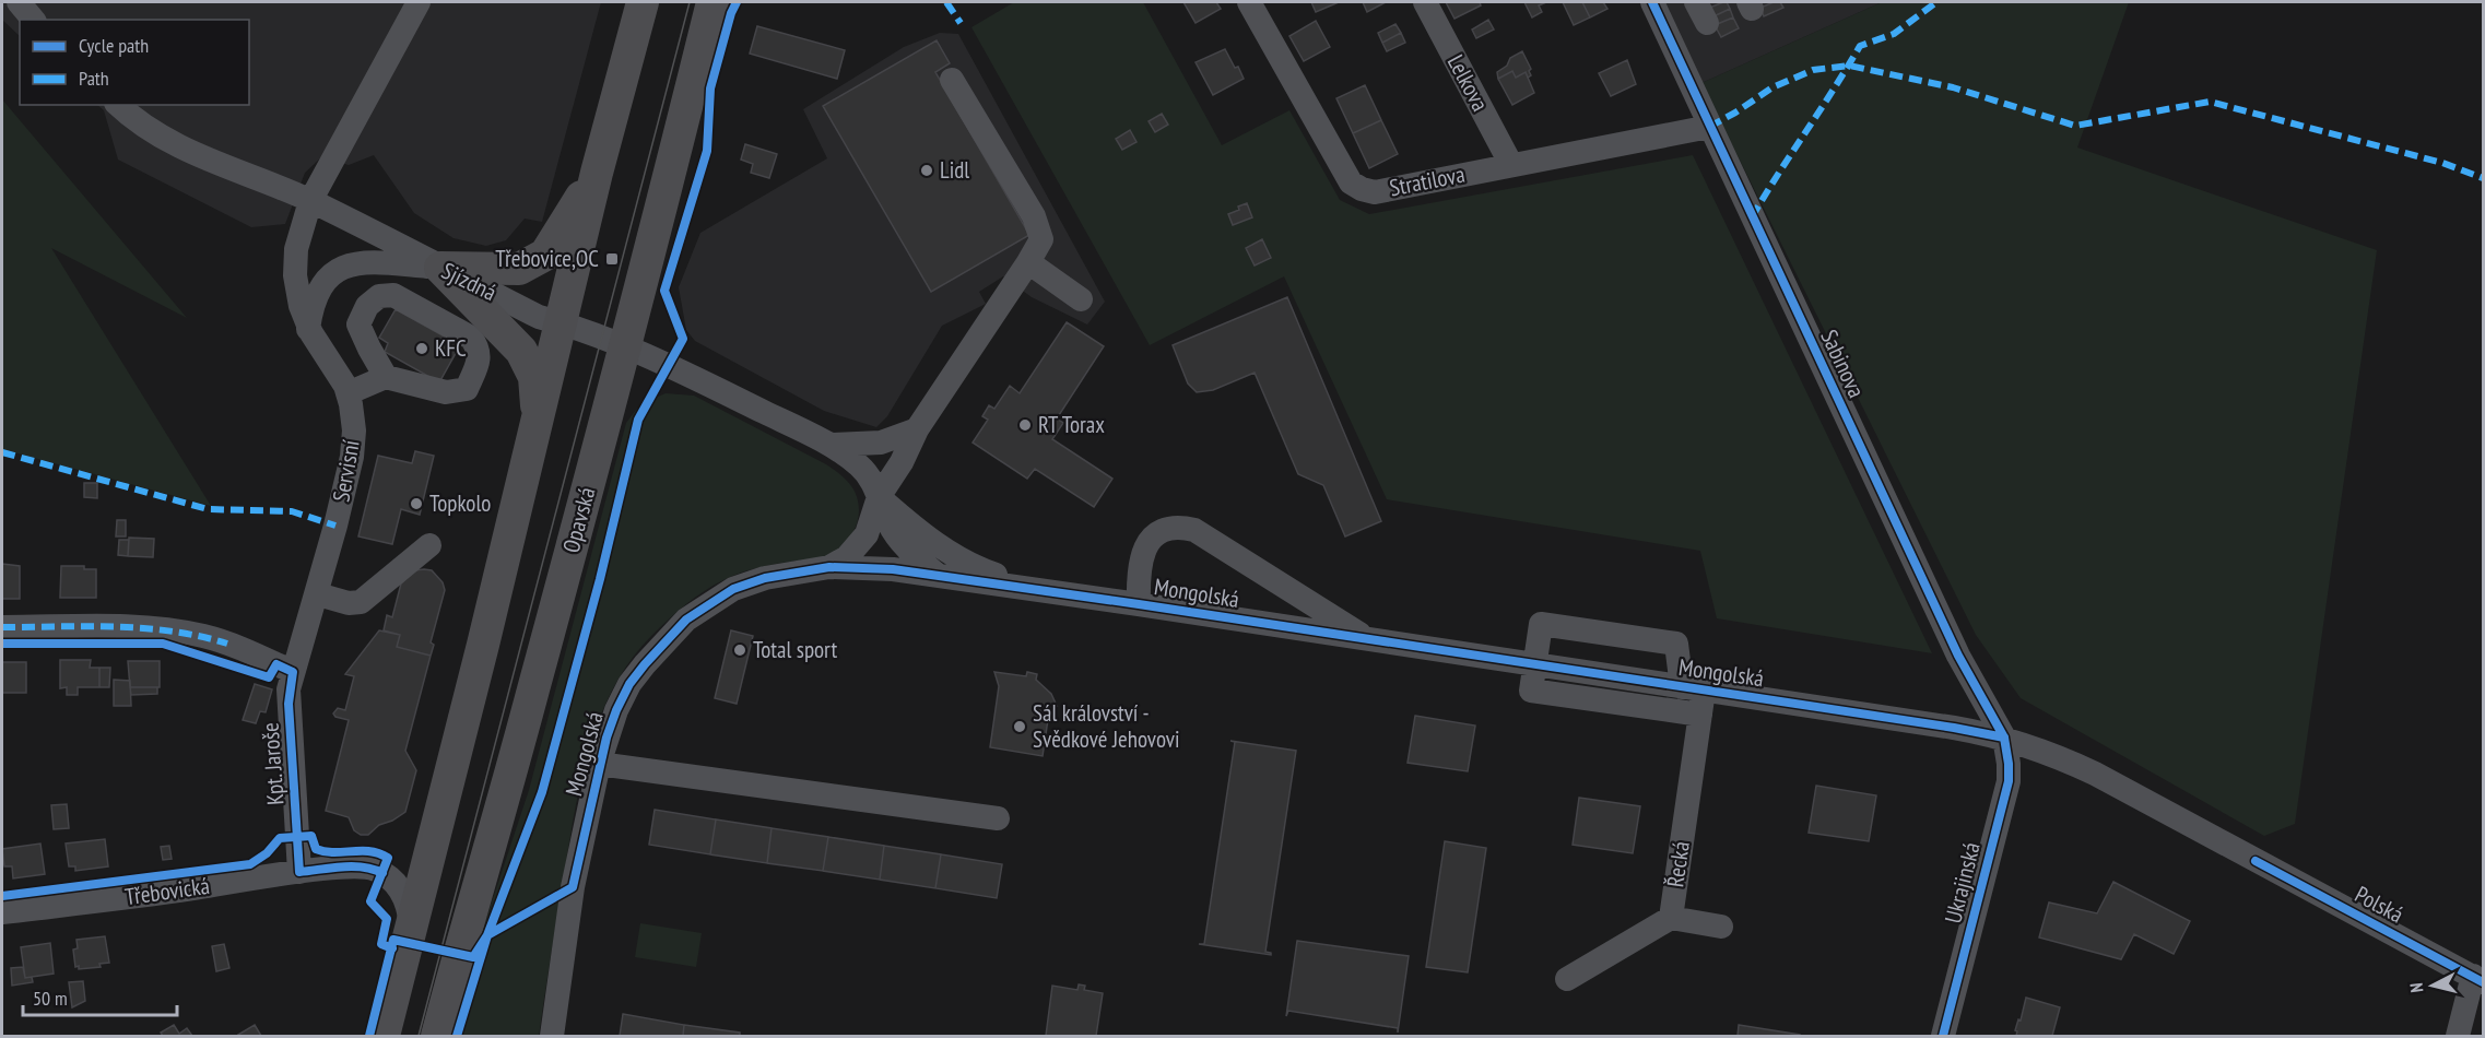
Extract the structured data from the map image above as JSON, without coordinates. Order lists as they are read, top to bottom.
{
  "streets": {
    "main road": ["Opavská"],
    "street": [
      "Lelkova",
      "Stratilova",
      "Sjízdná",
      "Sabinova",
      "Servisní",
      "Mongolská",
      "Kpt. Jaroše",
      "Řecká",
      "Ukrajinská",
      "Třebovická",
      "Polská"
    ]
  },
  "crossings": [
    ["Lelkova", "Stratilova"],
    ["Stratilova", "Sabinova"],
    ["Sjízdná", "Servisní"],
    ["Sjízdná", "Opavská"],
    ["Sjízdná", "Mongolská"],
    ["Sabinova", "Mongolská"],
    ["Sabinova", "Ukrajinská"],
    ["Sabinova", "Polská"],
    ["Servisní", "Kpt. Jaroše"],
    ["Mongolská", "Řecká"],
    ["Mongolská", "Ukrajinská"],
    ["Mongolská", "Polská"],
    ["Kpt. Jaroše", "Třebovická"],
    ["Ukrajinská", "Polská"]
  ],
  "places": {
    "other": [
      "Lidl",
      "KFC",
      "RT Torax",
      "Topkolo",
      "Total sport",
      "Sál království - Svědkové Jehovovi"
    ],
    "transit": ["Třebovice,OC"]
  },
  "legend": ["Cycle path", "Path"],
  "scale_bar": "50 m",
  "north": "left"
}
